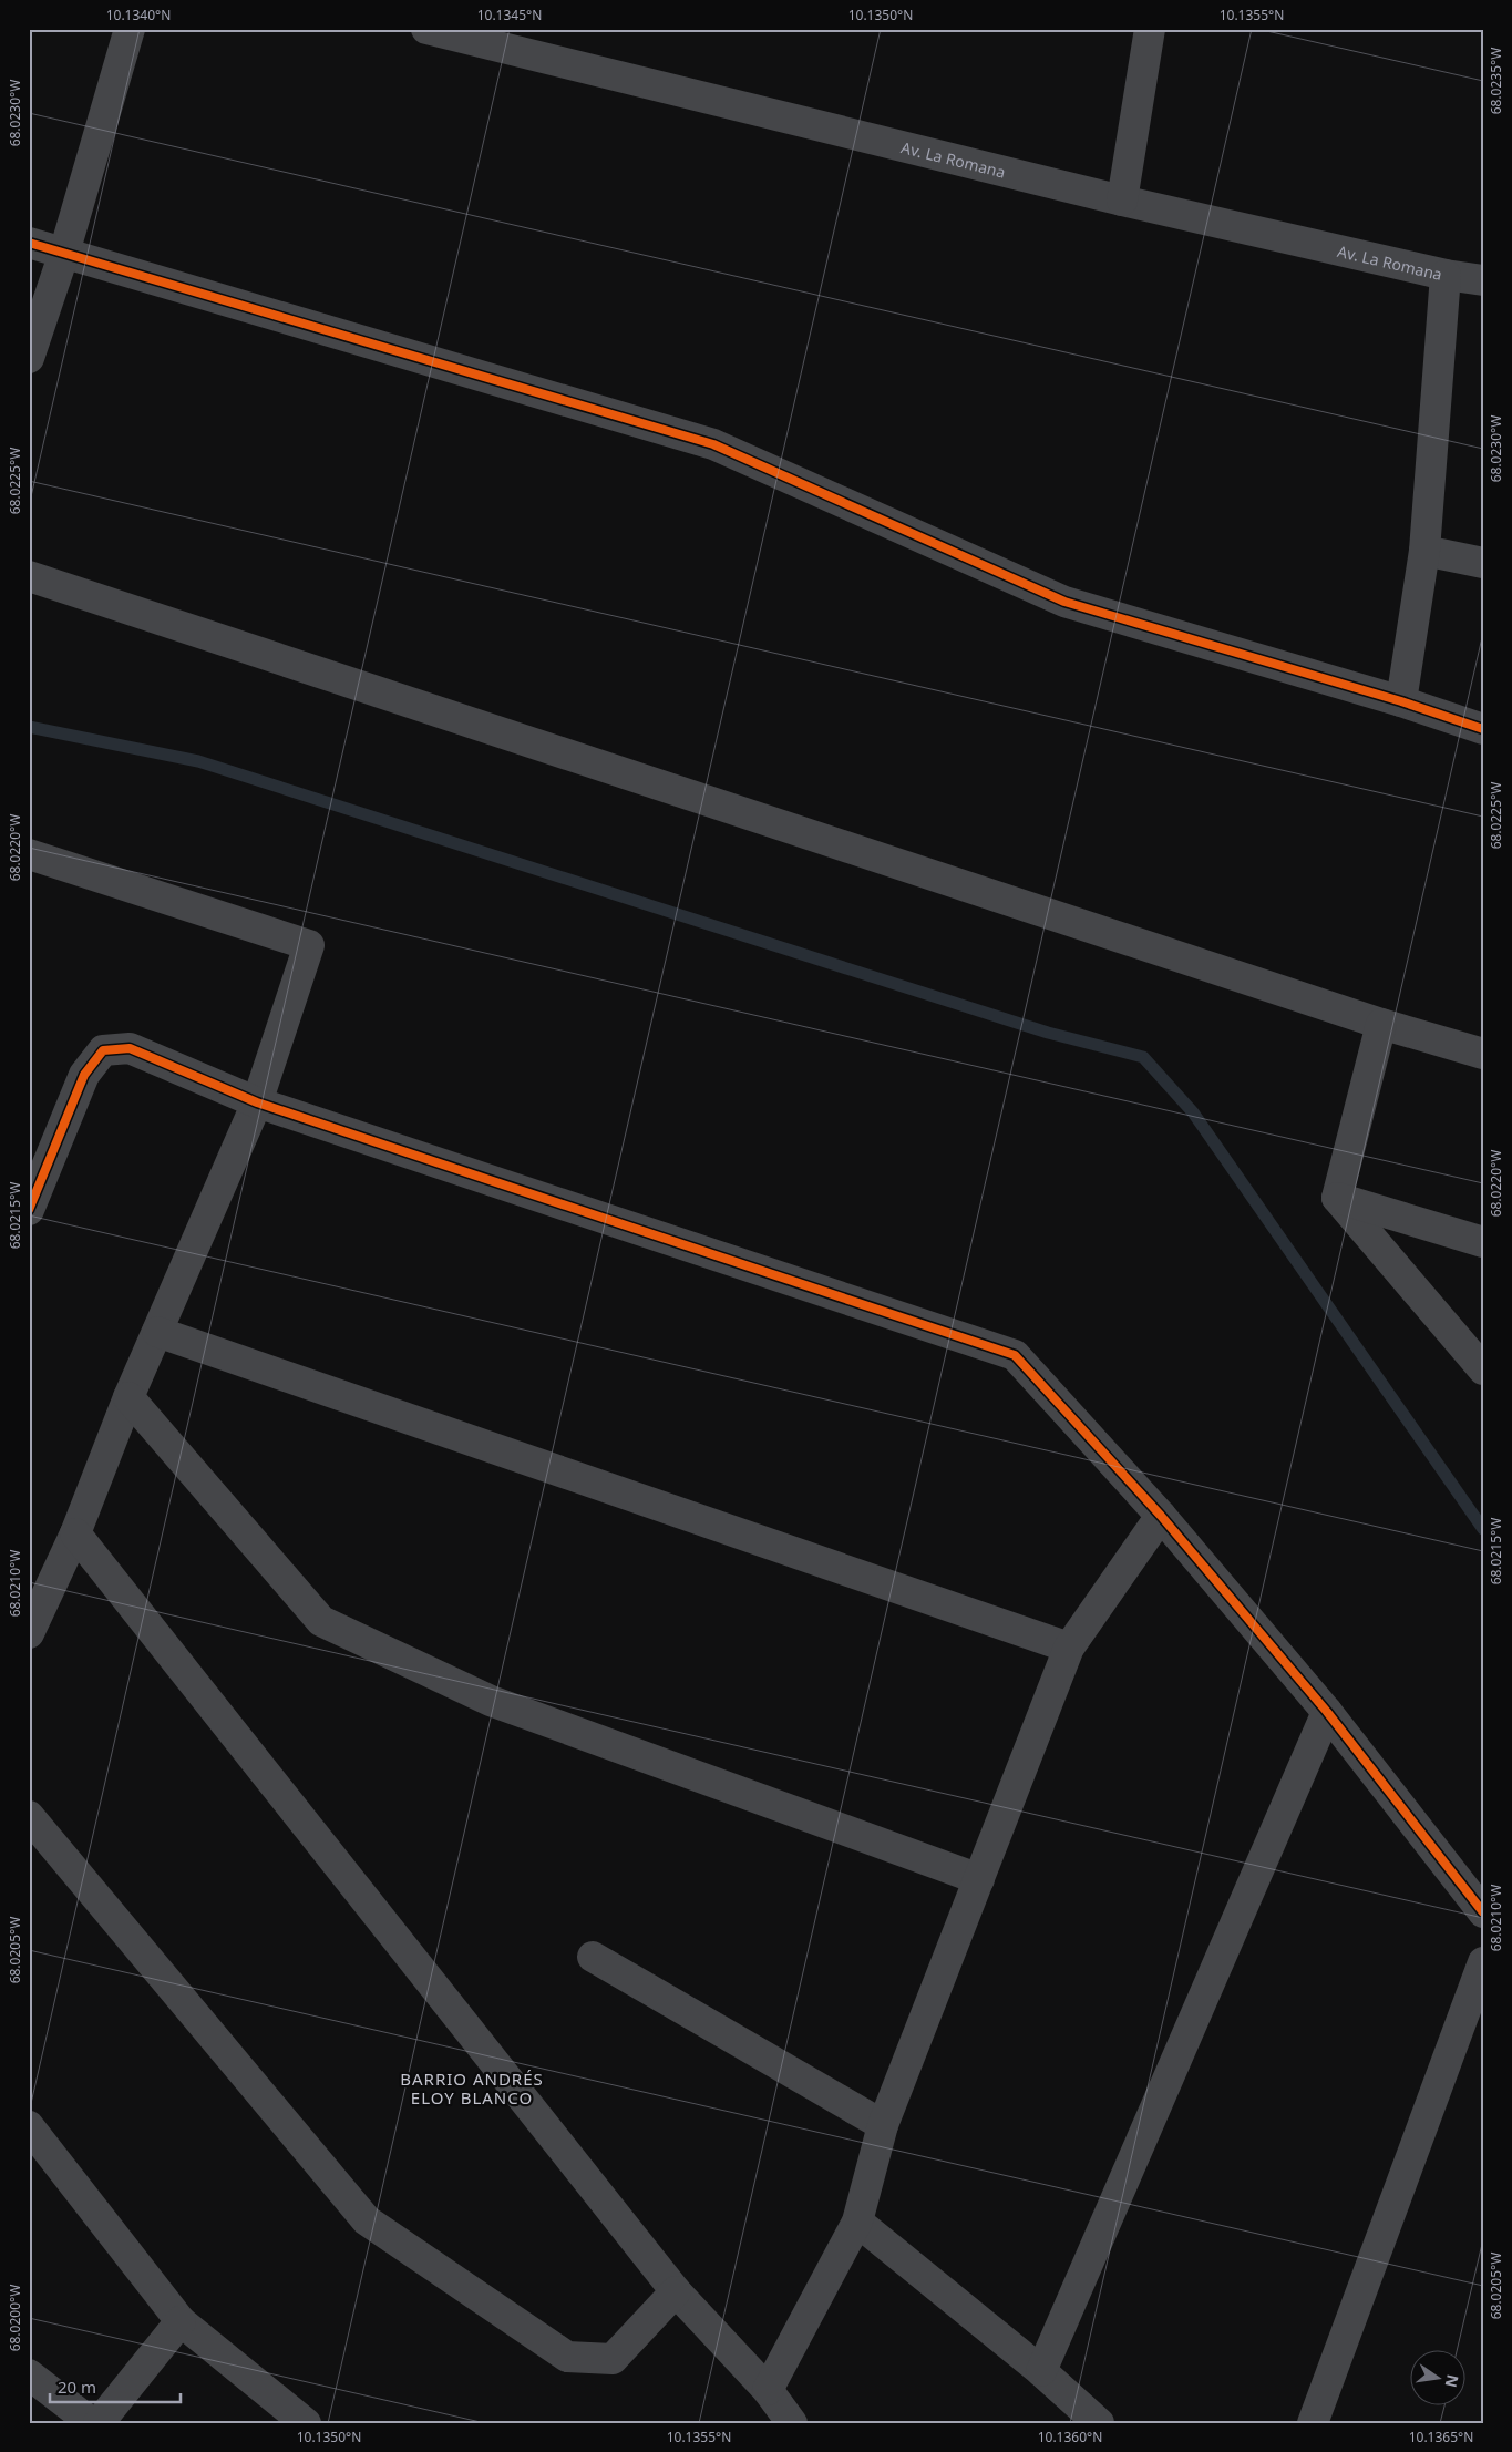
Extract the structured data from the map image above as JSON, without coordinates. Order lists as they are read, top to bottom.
{
  "streets": {
    "street": ["Av. La Romana"]
  },
  "districts": ["BARRIO ANDRÉS ELOY BLANCO"],
  "scale_bar": "20 m",
  "north": "right",
  "coordinates": [
    "10.1340°N",
    "10.1345°N",
    "10.1350°N",
    "10.1355°N",
    "68.0235°W",
    "68.0230°W",
    "68.0225°W",
    "68.0220°W",
    "68.0215°W",
    "68.0210°W",
    "68.0205°W",
    "68.0200°W",
    "10.1360°N",
    "10.1365°N"
  ]
}
